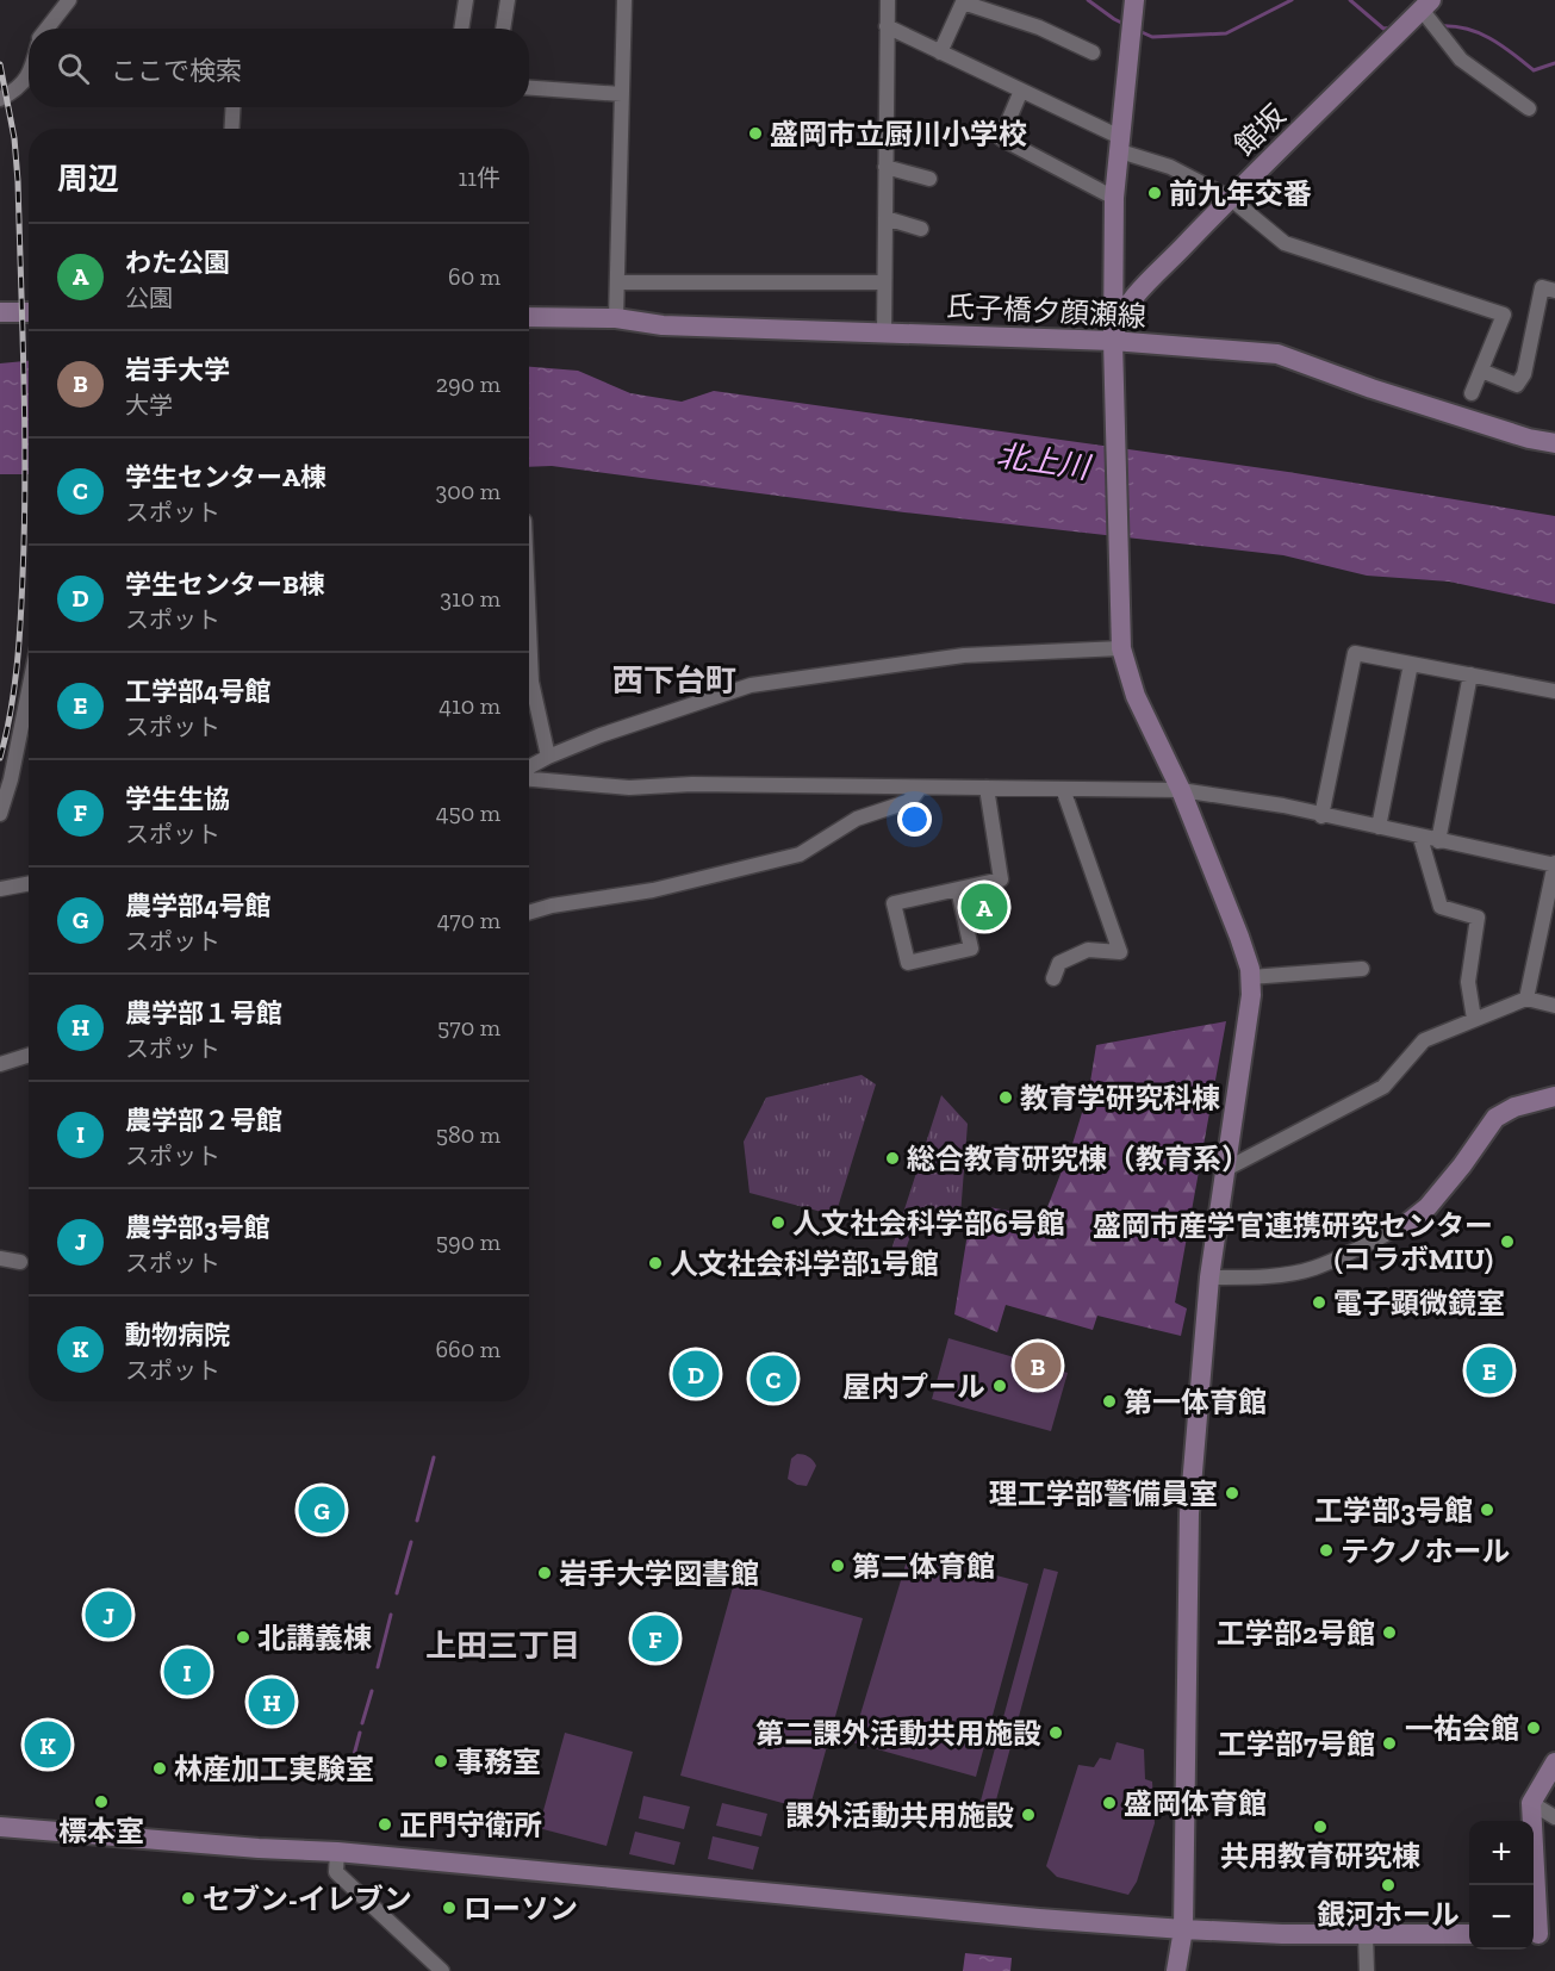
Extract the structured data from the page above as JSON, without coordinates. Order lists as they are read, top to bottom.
{
  "streets": {
    "street": ["館坂", "氏子橋夕顔瀬線"]
  },
  "crossings": [
    ["館坂", "氏子橋夕顔瀬線"]
  ],
  "districts": ["西下台町", "上田三丁目"],
  "water": ["北上川"],
  "places": [
    "盛岡市立厨川小学校",
    "前九年交番",
    "教育学研究科棟",
    "総合教育研究棟（教育系）",
    "人文社会科学部6号館",
    "盛岡市産学官連携研究センター (コラボMIU)",
    "人文社会科学部1号館",
    "電子顕微鏡室",
    "屋内プール",
    "第一体育館",
    "理工学部警備員室",
    "工学部3号館",
    "テクノホール",
    "第二体育館",
    "岩手大学図書館",
    "工学部2号館",
    "北講義棟",
    "一祐会館",
    "第二課外活動共用施設",
    "工学部7号館",
    "事務室",
    "林産加工実験室",
    "標本室",
    "盛岡体育館",
    "課外活動共用施設",
    "正門守衛所",
    "共用教育研究棟",
    "銀河ホール",
    "セブン-イレブン",
    "ローソン"
  ],
  "page": {
    "search": "ここで検索",
    "heading": ["周辺", "11件"],
    "list": [
      {
        "mark": "A",
        "name": "わた公園",
        "note": "公園",
        "value": "60 m"
      },
      {
        "mark": "B",
        "name": "岩手大学",
        "note": "大学",
        "value": "290 m"
      },
      {
        "mark": "C",
        "name": "学生センターA棟",
        "note": "スポット",
        "value": "300 m"
      },
      {
        "mark": "D",
        "name": "学生センターB棟",
        "note": "スポット",
        "value": "310 m"
      },
      {
        "mark": "E",
        "name": "工学部4号館",
        "note": "スポット",
        "value": "410 m"
      },
      {
        "mark": "F",
        "name": "学生生協",
        "note": "スポット",
        "value": "450 m"
      },
      {
        "mark": "G",
        "name": "農学部4号館",
        "note": "スポット",
        "value": "470 m"
      },
      {
        "mark": "H",
        "name": "農学部１号館",
        "note": "スポット",
        "value": "570 m"
      },
      {
        "mark": "I",
        "name": "農学部２号館",
        "note": "スポット",
        "value": "580 m"
      },
      {
        "mark": "J",
        "name": "農学部3号館",
        "note": "スポット",
        "value": "590 m"
      },
      {
        "mark": "K",
        "name": "動物病院",
        "note": "スポット",
        "value": "660 m"
      }
    ],
    "pins": [
      "A",
      "B",
      "E",
      "D",
      "C",
      "G",
      "J",
      "F",
      "I",
      "H",
      "K"
    ],
    "map_buttons": ["+", "−"]
  }
}
